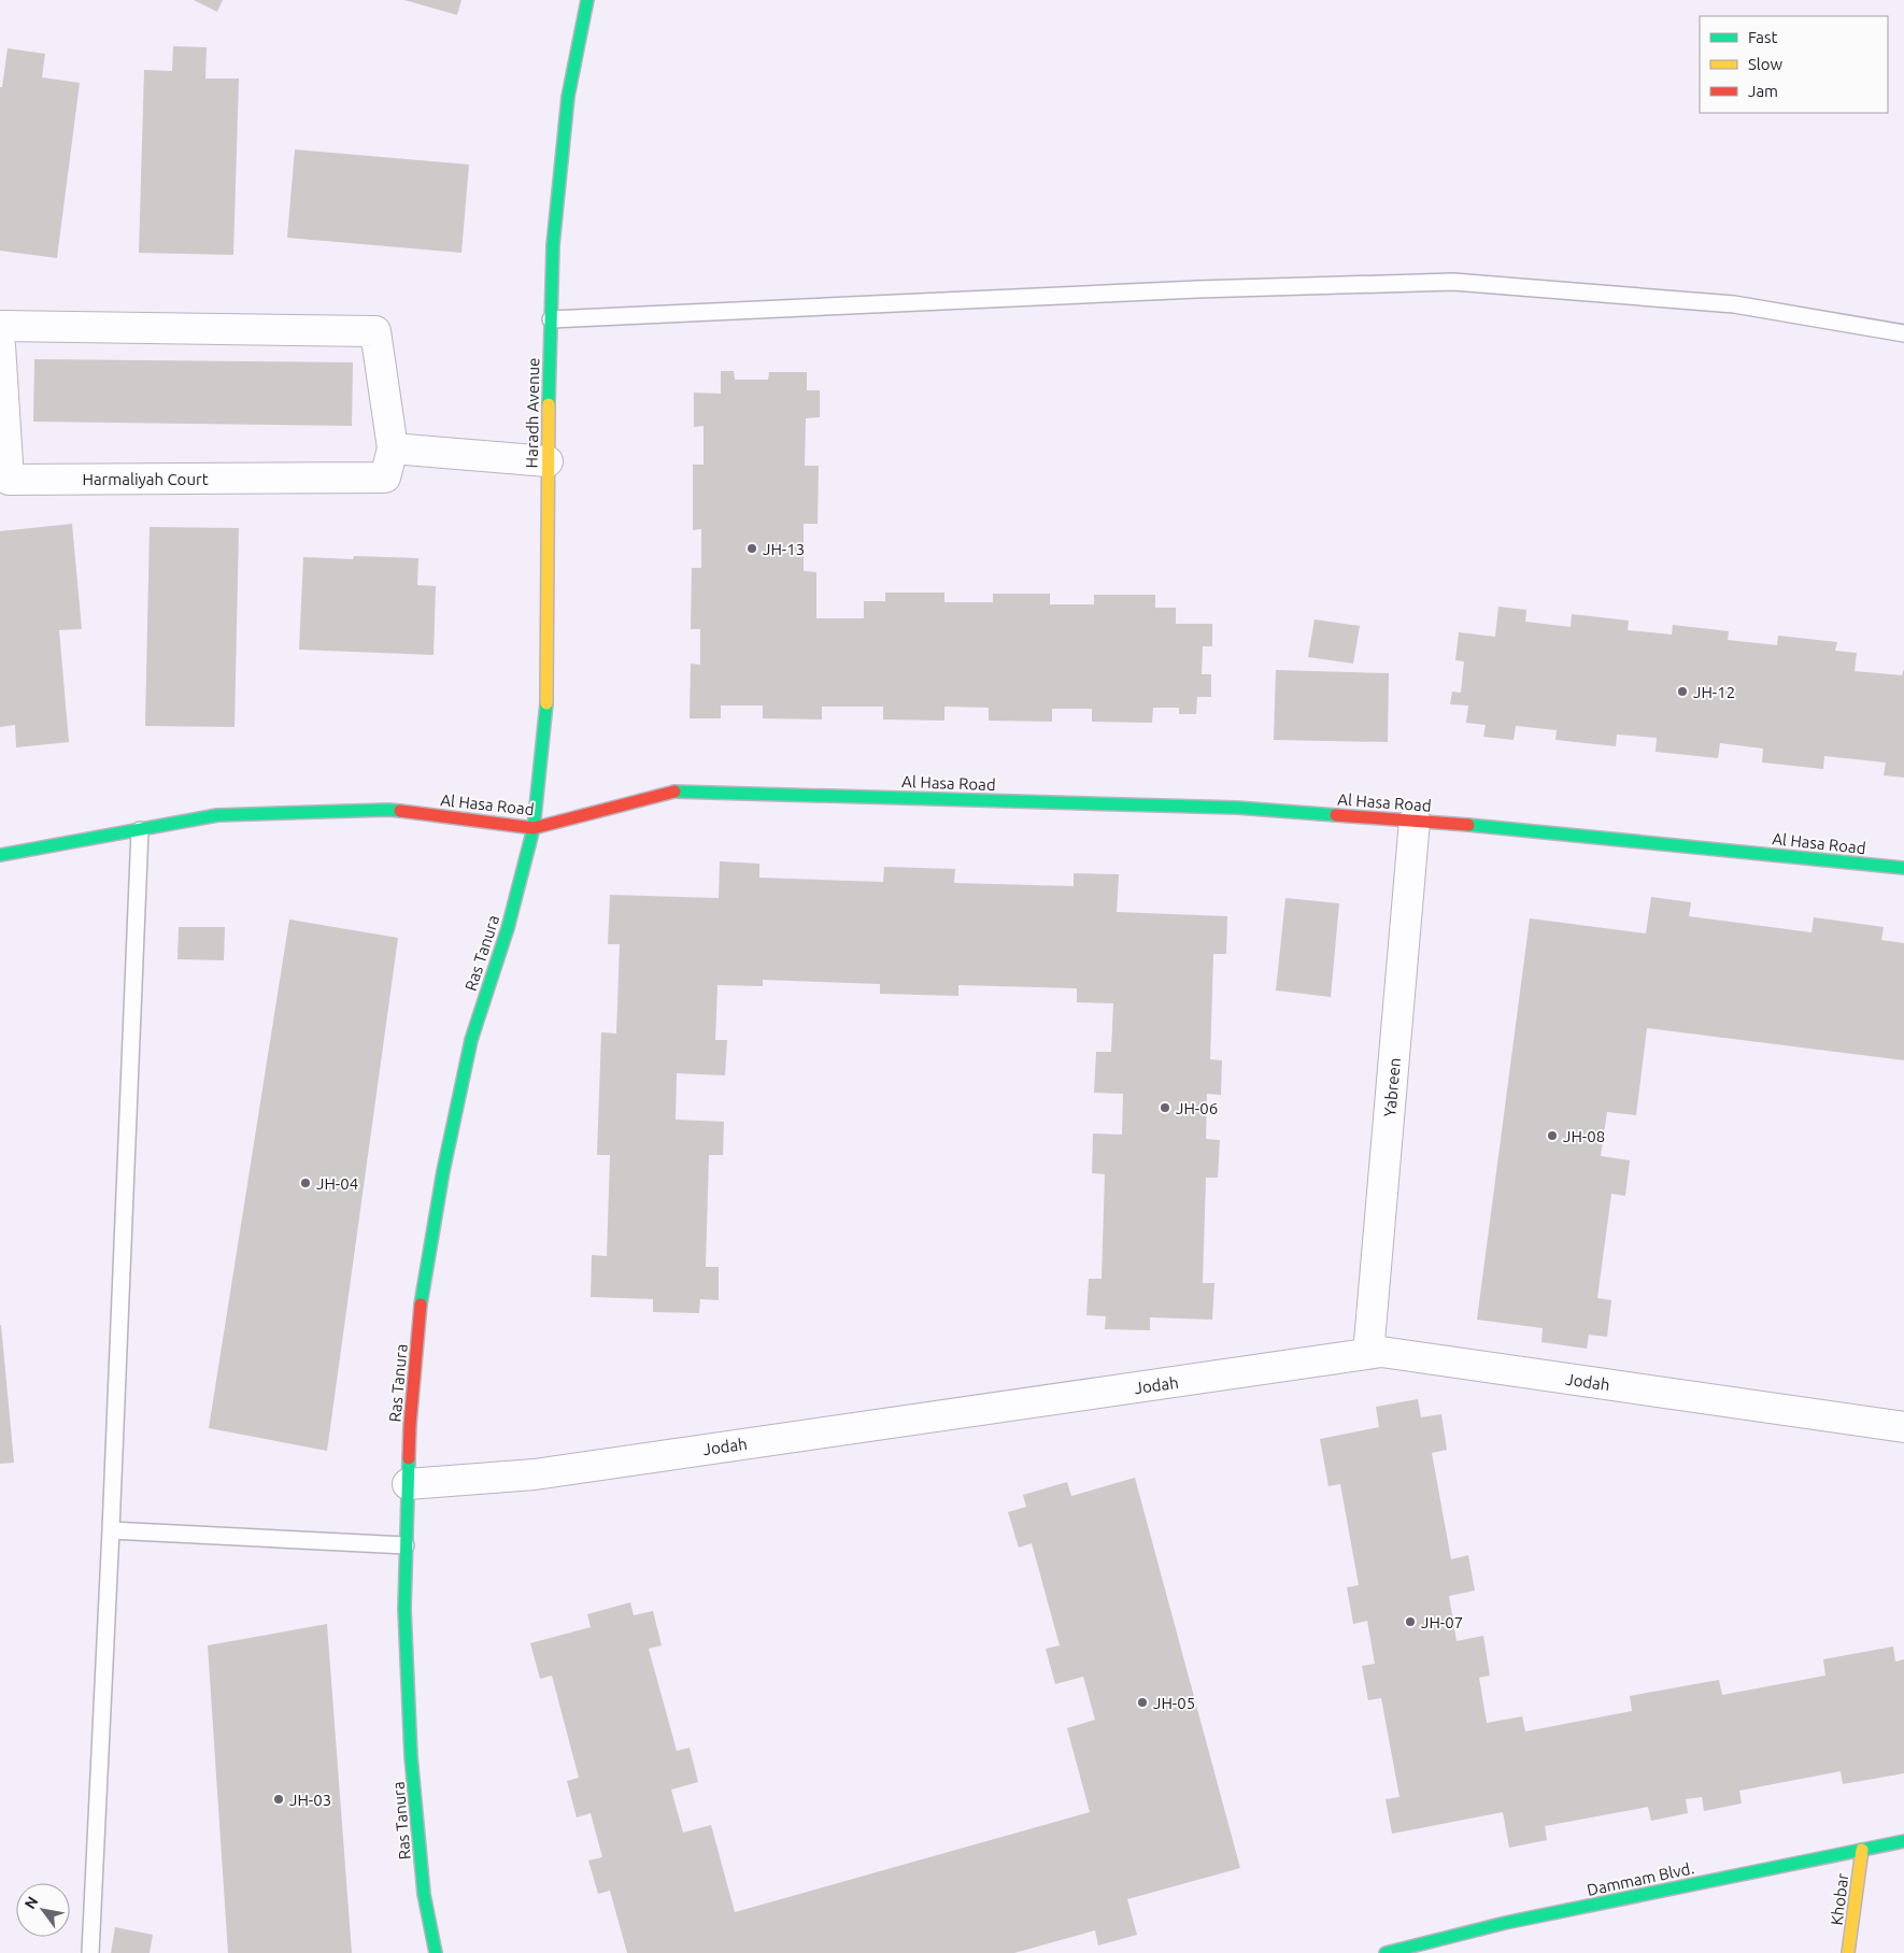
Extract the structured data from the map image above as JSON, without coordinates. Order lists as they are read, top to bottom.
{
  "streets": {
    "main road": [
      "Haradh Avenue",
      "Al Hasa Road",
      "Ras Tanura",
      "Dammam Blvd.",
      "Khobar"
    ],
    "street": ["Harmaliyah Court", "Yabreen", "Jodah"]
  },
  "crossings": [
    ["Haradh Avenue", "Al Hasa Road"],
    ["Haradh Avenue", "Ras Tanura"],
    ["Al Hasa Road", "Ras Tanura"],
    ["Al Hasa Road", "Yabreen"],
    ["Ras Tanura", "Jodah"],
    ["Yabreen", "Jodah"],
    ["Dammam Blvd.", "Khobar"]
  ],
  "places": [
    "JH-13",
    "JH-12",
    "JH-06",
    "JH-08",
    "JH-04",
    "JH-07",
    "JH-05",
    "JH-03"
  ],
  "legend": ["Fast", "Slow", "Jam"],
  "north": "top left"
}
